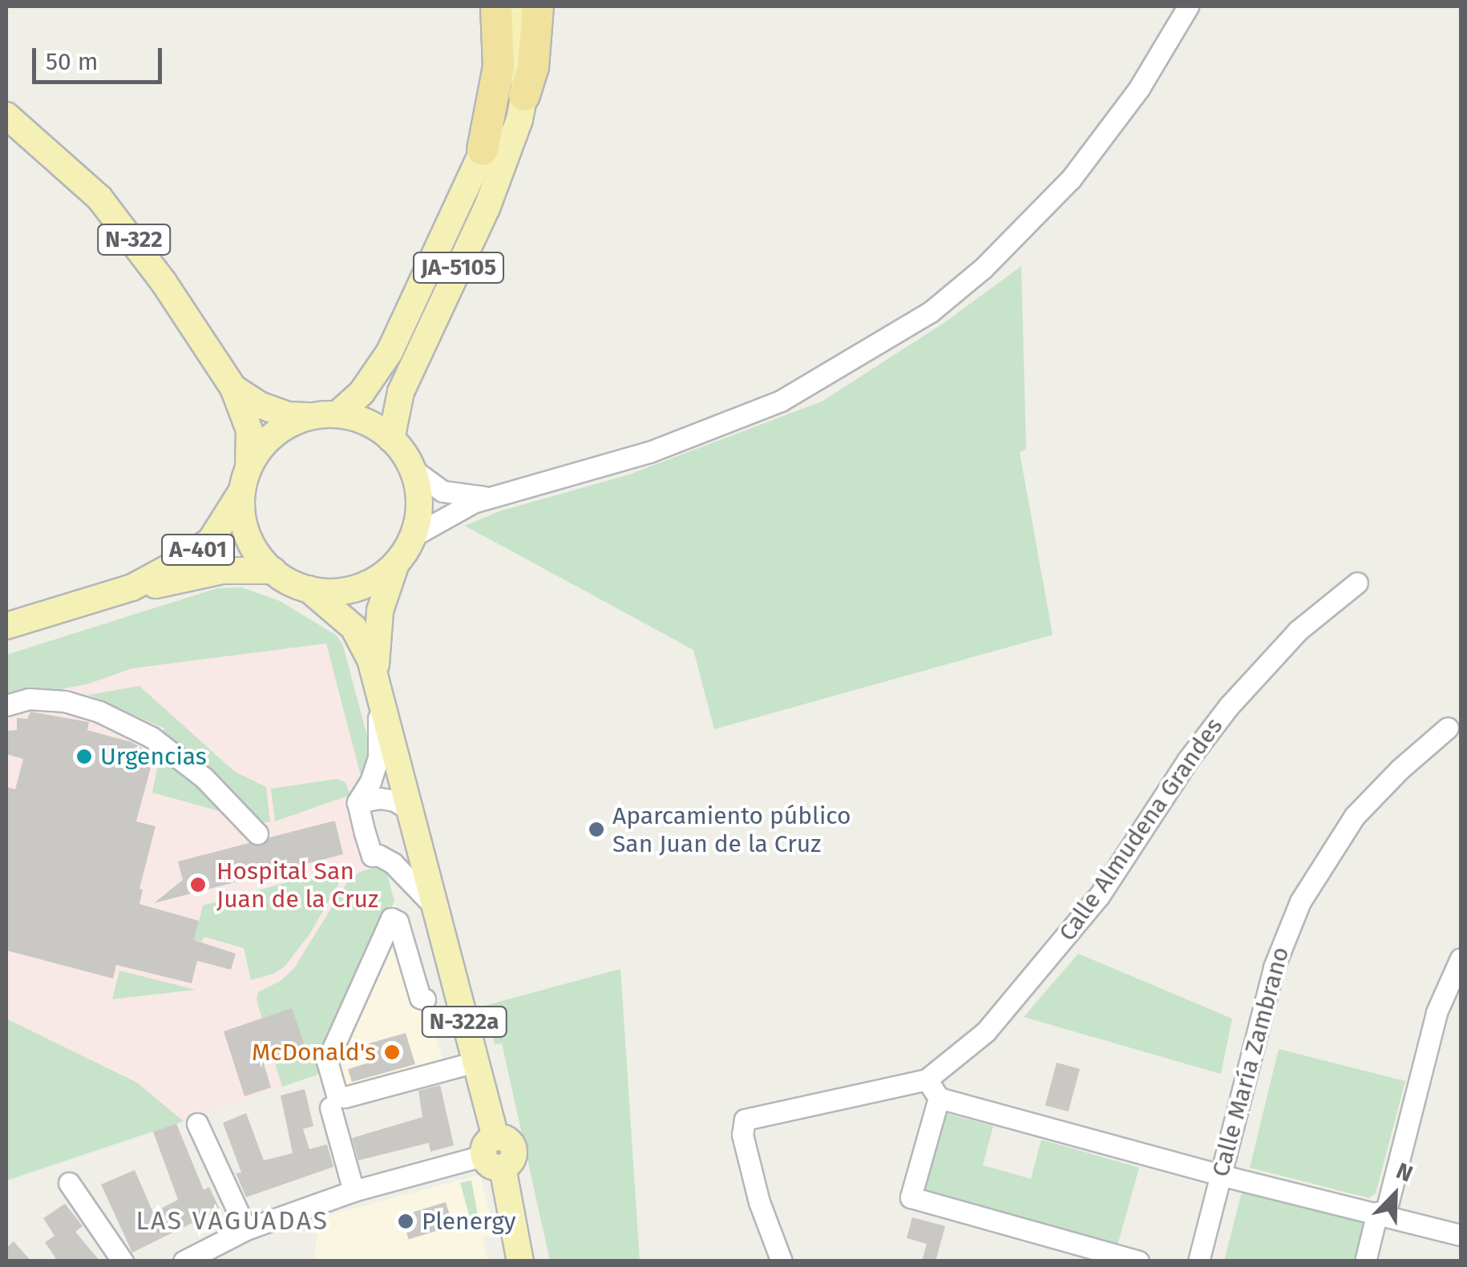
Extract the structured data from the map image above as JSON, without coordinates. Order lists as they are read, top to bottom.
{
  "streets": {
    "main road": [
      "N-322",
      "JA-5105",
      "A-401",
      "N-322a"
    ],
    "street": ["Calle Almudena Grandes", "Calle María Zambrano"]
  },
  "crossings": [
    ["JA-5105", "A-401"],
    ["JA-5105", "N-322a"],
    ["A-401", "N-322a"]
  ],
  "districts": ["LAS VAGUADAS"],
  "places": [
    "Urgencias",
    "Aparcamiento público San Juan de la Cruz",
    "Hospital San Juan de la Cruz",
    "McDonald's",
    "Plenergy"
  ],
  "scale_bar": "50 m",
  "north": "top right"
}
